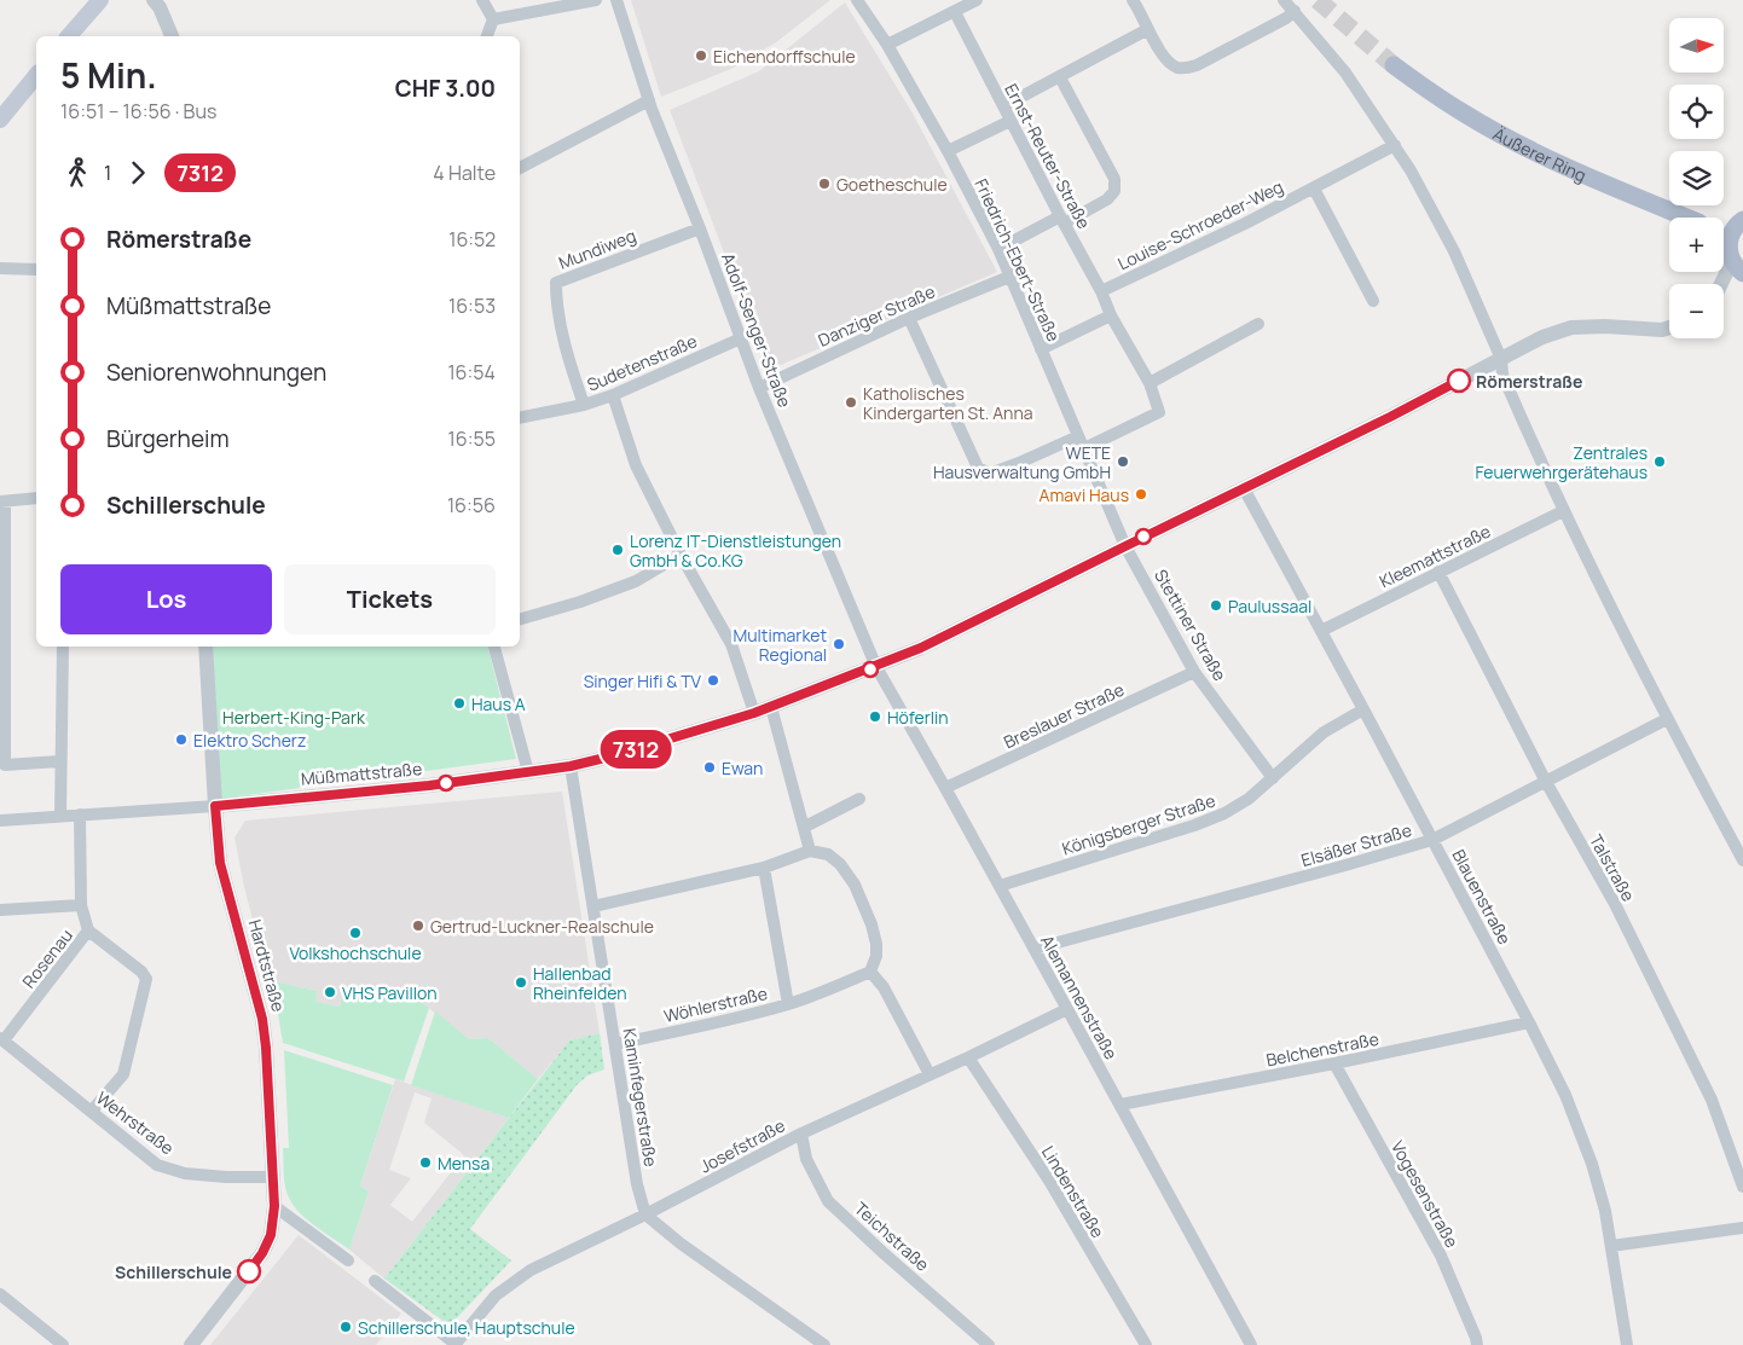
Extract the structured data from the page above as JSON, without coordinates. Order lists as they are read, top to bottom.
{
  "streets": {
    "main road": ["Äußerer Ring"],
    "street": [
      "Ernst-Reuter-Straße",
      "Louise-Schroeder-Weg",
      "Mundiweg",
      "Friedrich-Ebert-Straße",
      "Danziger Straße",
      "Adolf-Senger-Straße",
      "Sudetenstraße",
      "Kleemattstraße",
      "Stettiner Straße",
      "Breslauer Straße",
      "Müßmattstraße",
      "Königsberger Straße",
      "Elsäßer Straße",
      "Talstraße",
      "Blauenstraße",
      "Rosenau",
      "Hardtstraße",
      "Alemannenstraße",
      "Wöhlerstraße",
      "Belchenstraße",
      "Kaminfegerstraße",
      "Wehrstraße",
      "Josefstraße",
      "Lindenstraße",
      "Vogesenstraße",
      "Teichstraße"
    ]
  },
  "crossings": [
    ["Ernst-Reuter-Straße", "Louise-Schroeder-Weg"],
    ["Ernst-Reuter-Straße", "Friedrich-Ebert-Straße"],
    ["Mundiweg", "Adolf-Senger-Straße"],
    ["Mundiweg", "Sudetenstraße"],
    ["Friedrich-Ebert-Straße", "Danziger Straße"],
    ["Friedrich-Ebert-Straße", "Stettiner Straße"],
    ["Friedrich-Ebert-Straße", "Müßmattstraße"],
    ["Danziger Straße", "Adolf-Senger-Straße"],
    ["Adolf-Senger-Straße", "Sudetenstraße"],
    ["Adolf-Senger-Straße", "Müßmattstraße"],
    ["Adolf-Senger-Straße", "Alemannenstraße"],
    ["Kleemattstraße", "Talstraße"],
    ["Kleemattstraße", "Blauenstraße"],
    ["Stettiner Straße", "Breslauer Straße"],
    ["Stettiner Straße", "Müßmattstraße"],
    ["Stettiner Straße", "Königsberger Straße"],
    ["Breslauer Straße", "Alemannenstraße"],
    ["Müßmattstraße", "Blauenstraße"],
    ["Müßmattstraße", "Rosenau"],
    ["Müßmattstraße", "Hardtstraße"],
    ["Müßmattstraße", "Alemannenstraße"],
    ["Müßmattstraße", "Kaminfegerstraße"],
    ["Königsberger Straße", "Blauenstraße"],
    ["Königsberger Straße", "Alemannenstraße"],
    ["Elsäßer Straße", "Talstraße"],
    ["Elsäßer Straße", "Blauenstraße"],
    ["Elsäßer Straße", "Alemannenstraße"],
    ["Blauenstraße", "Belchenstraße"],
    ["Rosenau", "Wehrstraße"],
    ["Hardtstraße", "Wehrstraße"],
    ["Alemannenstraße", "Belchenstraße"],
    ["Alemannenstraße", "Josefstraße"],
    ["Wöhlerstraße", "Kaminfegerstraße"],
    ["Belchenstraße", "Vogesenstraße"],
    ["Kaminfegerstraße", "Josefstraße"],
    ["Josefstraße", "Lindenstraße"],
    ["Josefstraße", "Teichstraße"]
  ],
  "parks": ["Herbert-King-Park"],
  "places": [
    "Eichendorffschule",
    "Goetheschule",
    "Römerstraße",
    "Katholisches Kindergarten St. Anna",
    "WETE Hausverwaltung GmbH",
    "Zentrales Feuerwehrgerätehaus",
    "Amavi Haus",
    "Lorenz IT-Dienstleistungen GmbH & Co.KG",
    "Paulussaal",
    "Multimarket Regional",
    "Singer Hifi & TV",
    "Haus A",
    "Höferlin",
    "Elektro Scherz",
    "Ewan",
    "Gertrud-Luckner-Realschule",
    "Volkshochschule",
    "Hallenbad Rheinfelden",
    "VHS Pavillon",
    "Mensa",
    "Schillerschule",
    "Schillerschule, Hauptschule"
  ],
  "lines": ["bus line 7312"],
  "north": "right",
  "page": {
    "on_map": "7312",
    "map_buttons": ["+", "−"],
    "heading": ["5 Min.", "16:51 – 16:56 · Bus", "CHF 3.00"],
    "legs": ["1", "7312", "4 Halte"],
    "list": [
      {
        "name": "Römerstraße",
        "value": "16:52"
      },
      {
        "name": "Müßmattstraße",
        "value": "16:53"
      },
      {
        "name": "Seniorenwohnungen",
        "value": "16:54"
      },
      {
        "name": "Bürgerheim",
        "value": "16:55"
      },
      {
        "name": "Schillerschule",
        "value": "16:56"
      }
    ],
    "buttons": ["Los", "Tickets"]
  }
}
